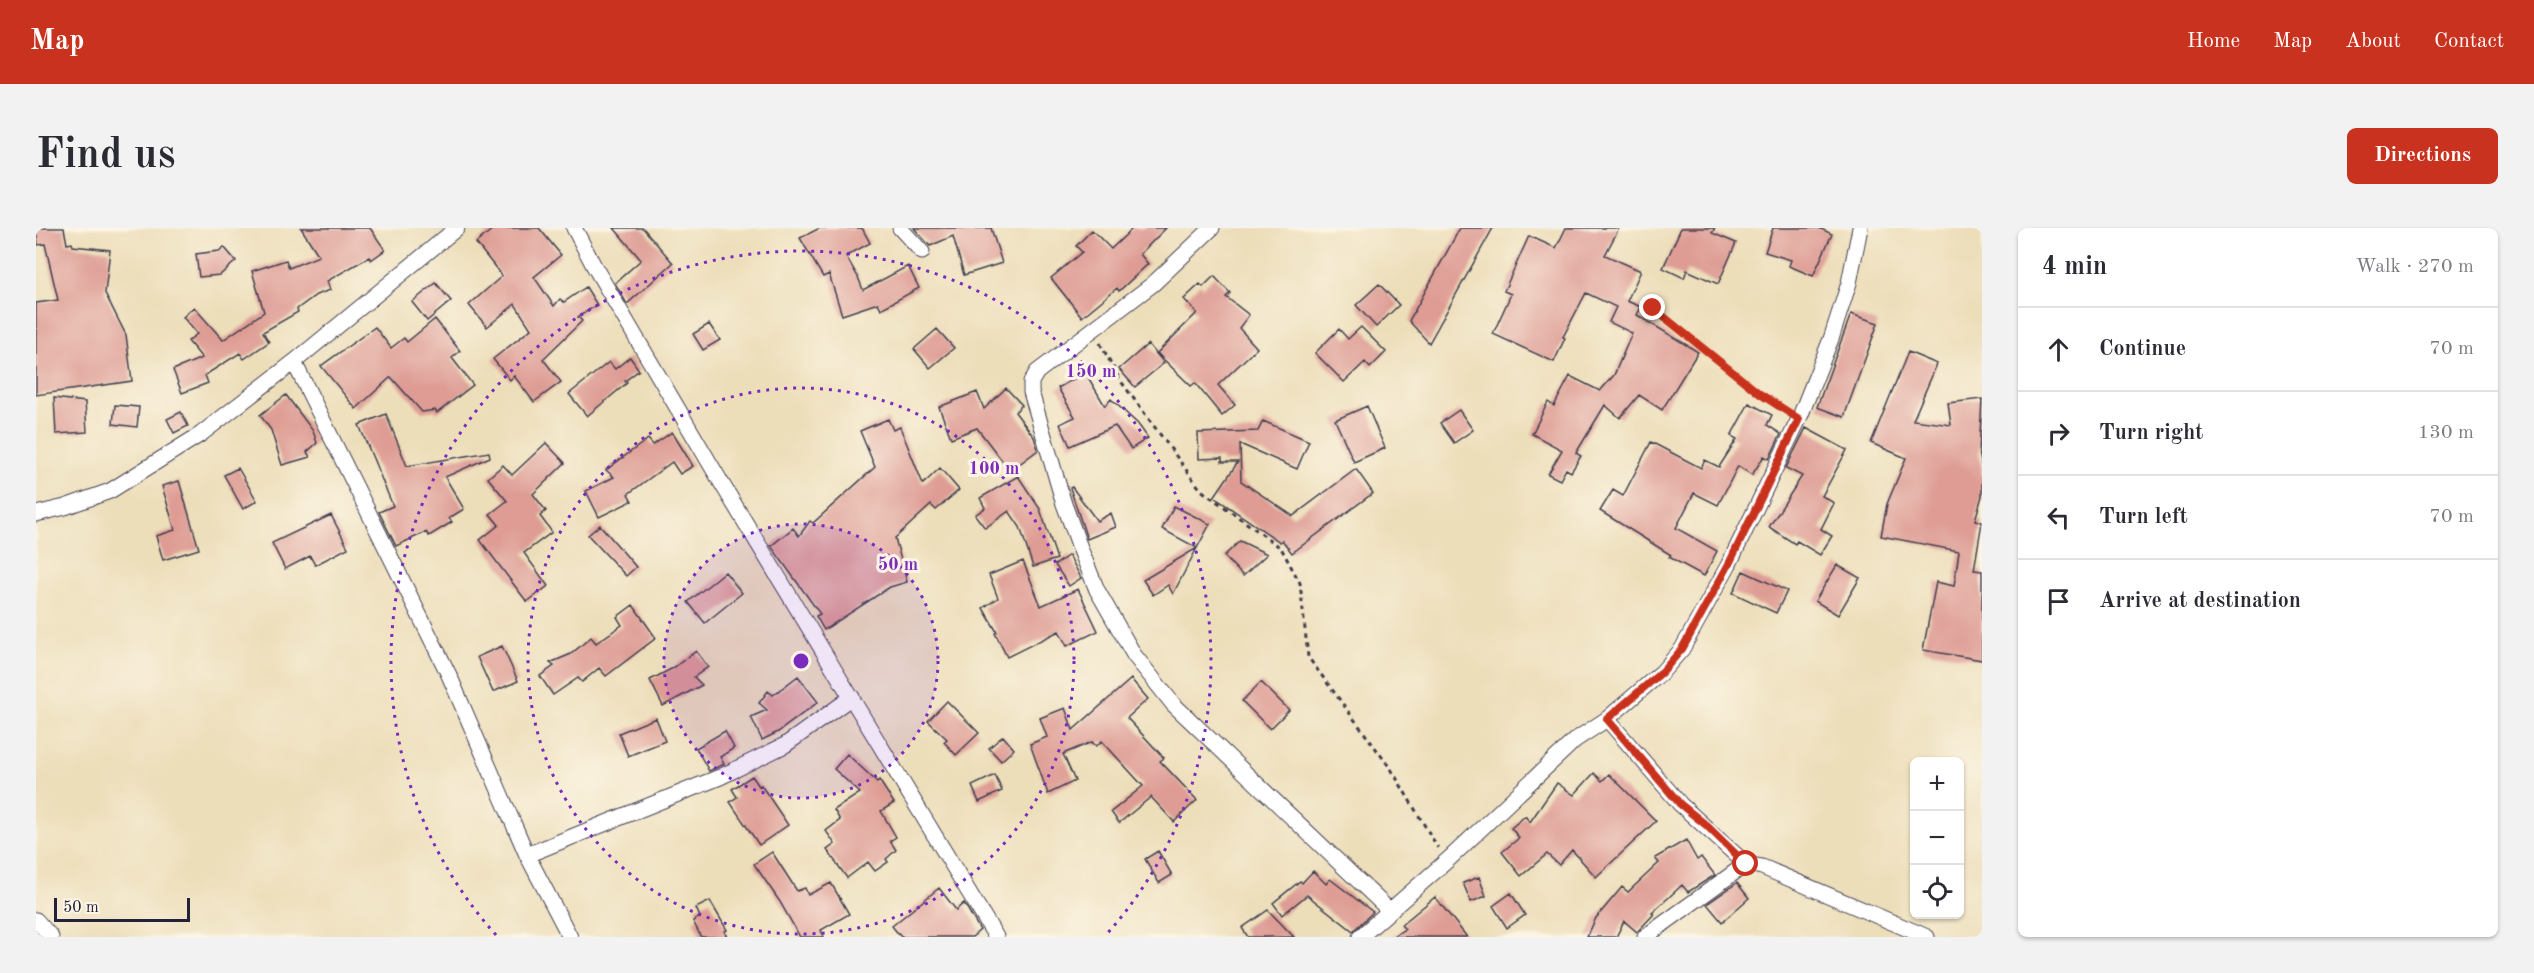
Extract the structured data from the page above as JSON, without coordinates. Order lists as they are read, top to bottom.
{
  "scale_bar": "50 m",
  "page": {
    "header": "Map",
    "nav": [
      "Home",
      "Map",
      "About",
      "Contact"
    ],
    "buttons": "Directions",
    "title": "Find us",
    "heading": ["4 min", "Walk · 270 m"],
    "list": [
      ["Continue", "70 m"],
      ["Turn right", "130 m"],
      ["Turn left", "70 m"],
      "Arrive at destination"
    ],
    "map_buttons": ["+", "−"],
    "scale": "50 m"
  },
  "rings": ["150 m", "100 m", "50 m"]
}
